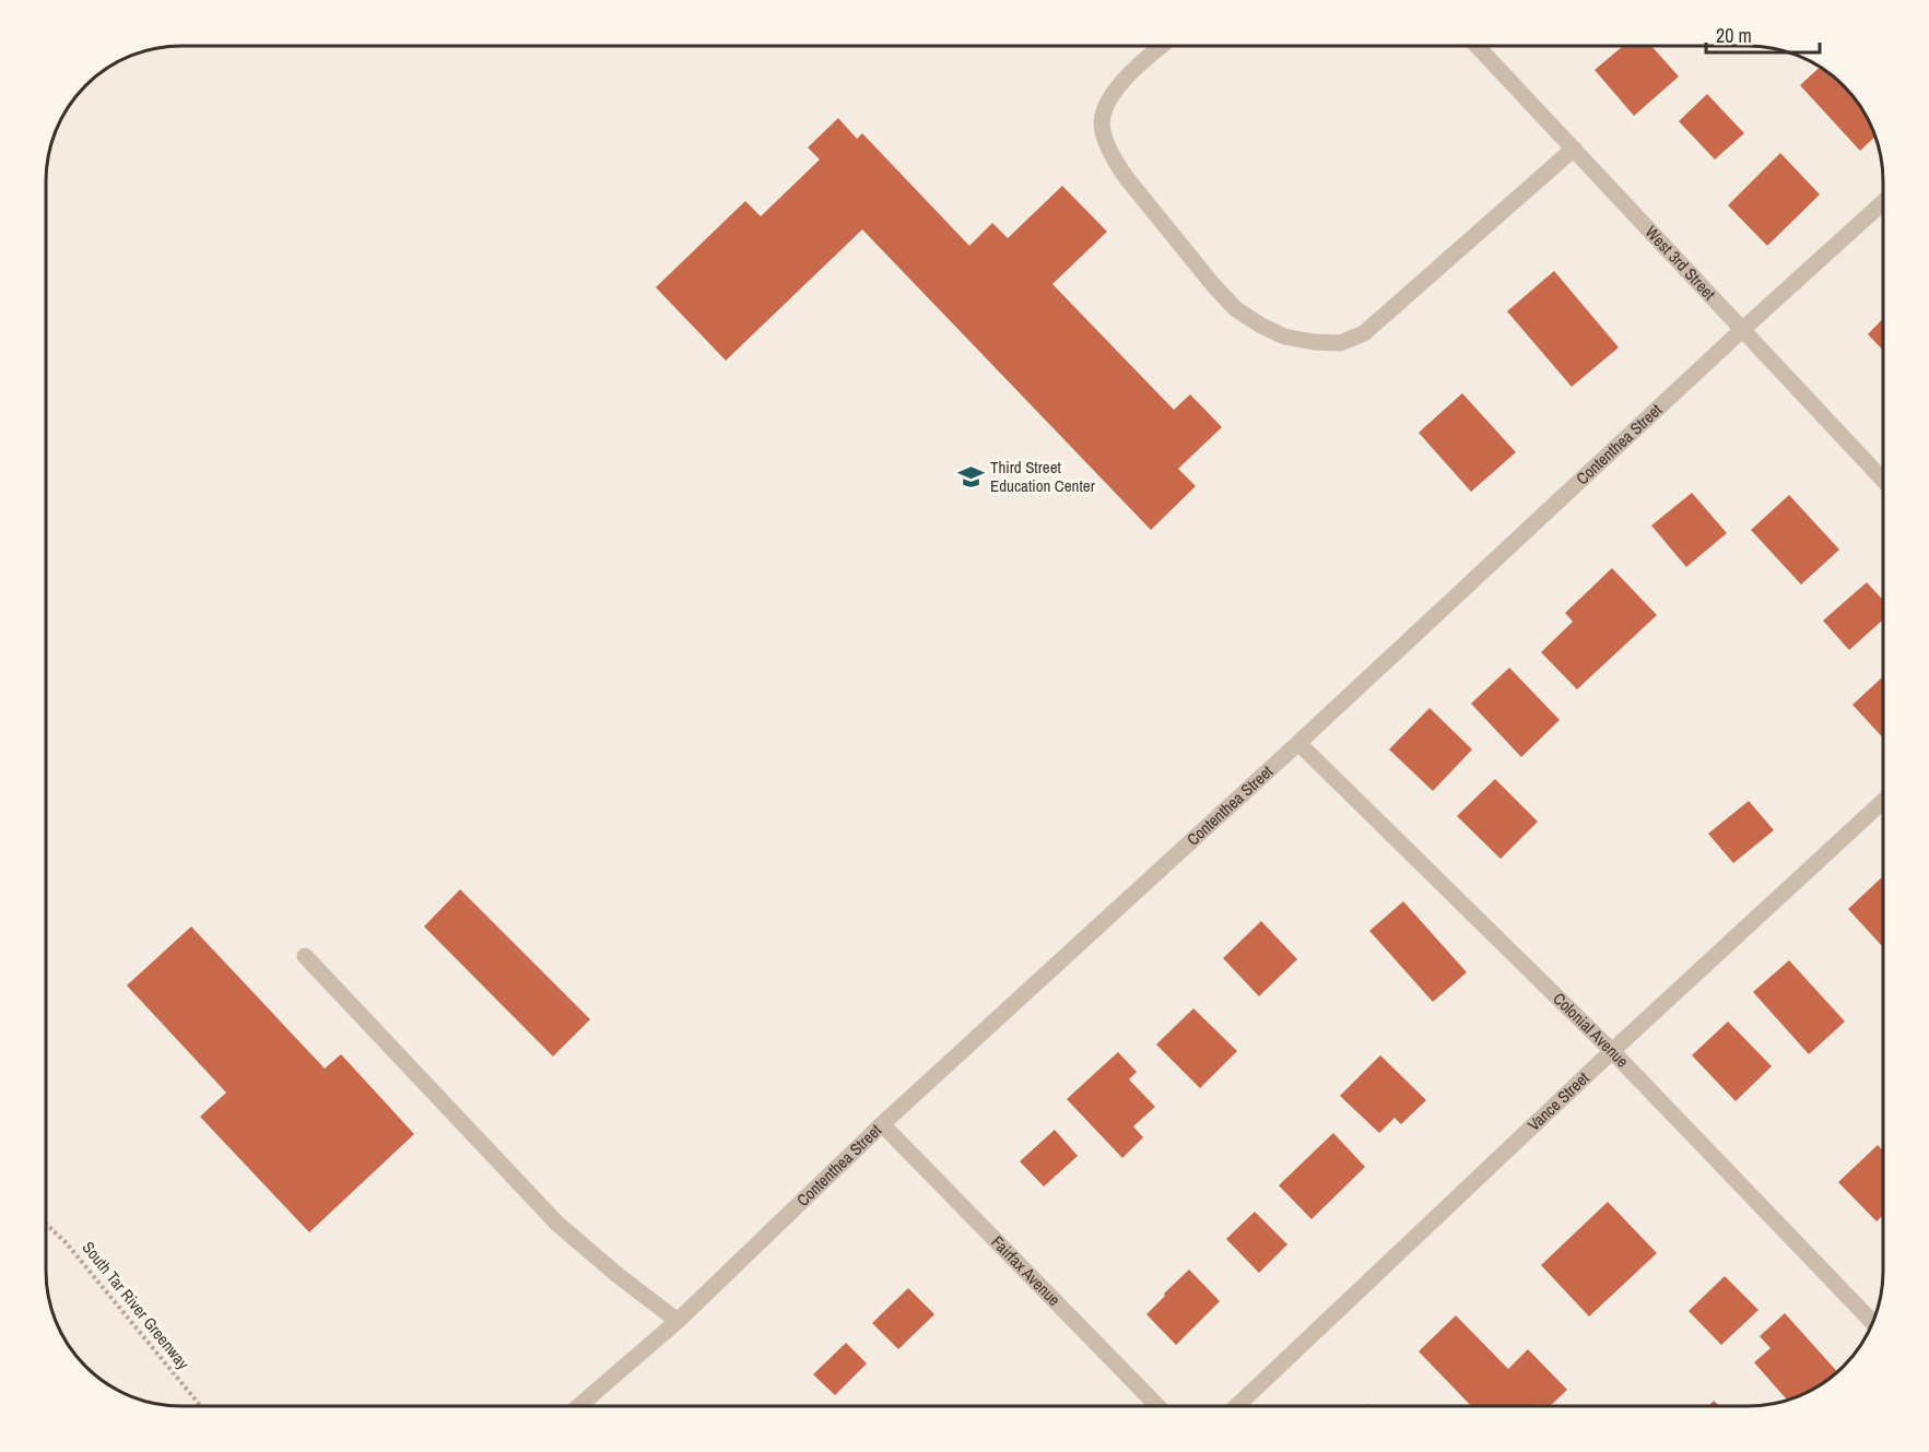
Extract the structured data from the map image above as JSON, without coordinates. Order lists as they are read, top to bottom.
{
  "streets": {
    "street": [
      "West 3rd Street",
      "Contenthea Street",
      "Colonial Avenue",
      "Vance Street",
      "Fairfax Avenue"
    ],
    "path": ["South Tar River Greenway"]
  },
  "crossings": [
    ["West 3rd Street", "Contenthea Street"],
    ["Contenthea Street", "Colonial Avenue"],
    ["Contenthea Street", "Fairfax Avenue"],
    ["Colonial Avenue", "Vance Street"]
  ],
  "places": {
    "school or university": ["Third Street Education Center"]
  },
  "scale_bar": "20 m"
}
